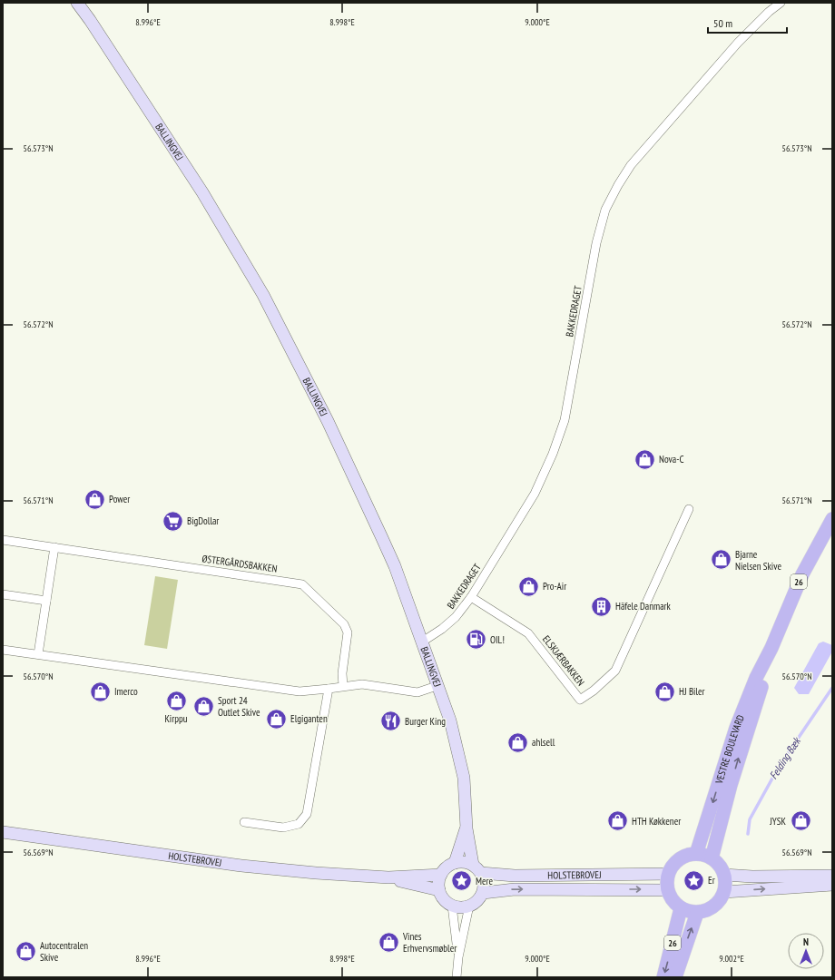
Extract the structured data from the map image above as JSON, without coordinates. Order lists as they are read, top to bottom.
{
  "streets": {
    "main road": [
      "BALLINGVEJ",
      "26",
      "VESTRE BOULEVARD",
      "HOLSTEBROVEJ"
    ],
    "street": ["BAKKEDRAGET", "ØSTERGÅRDSBAKKEN", "ELSKJÆRBAKKEN"]
  },
  "crossings": [
    ["BALLINGVEJ", "BAKKEDRAGET"],
    ["BALLINGVEJ", "HOLSTEBROVEJ"],
    ["BAKKEDRAGET", "ELSKJÆRBAKKEN"],
    ["26", "VESTRE BOULEVARD"],
    ["26", "HOLSTEBROVEJ"],
    ["VESTRE BOULEVARD", "HOLSTEBROVEJ"]
  ],
  "water": ["Felding Bæk"],
  "places": {
    "shop": [
      "Nova-C",
      "Power",
      "Bjarne Nielsen Skive",
      "Pro-Air",
      "Imerco",
      "HJ Biler",
      "Kirppu",
      "Sport 24 Outlet Skive",
      "Elgiganten",
      "ahlsell",
      "HTH Køkkener",
      "JYSK",
      "Vines Erhvervsmøbler",
      "Autocentralen Skive"
    ],
    "supermarket": ["BigDollar"],
    "building": ["Häfele Danmark"],
    "fuel station": ["OIL!"],
    "restaurant": ["Burger King"],
    "place": ["Er", "Mere"]
  },
  "scale_bar": "50 m",
  "north": "top",
  "coordinates": [
    "8.996°E",
    "8.998°E",
    "9.000°E",
    "56.573°N",
    "56.572°N",
    "56.571°N",
    "56.570°N",
    "56.569°N",
    "9.002°E"
  ]
}
